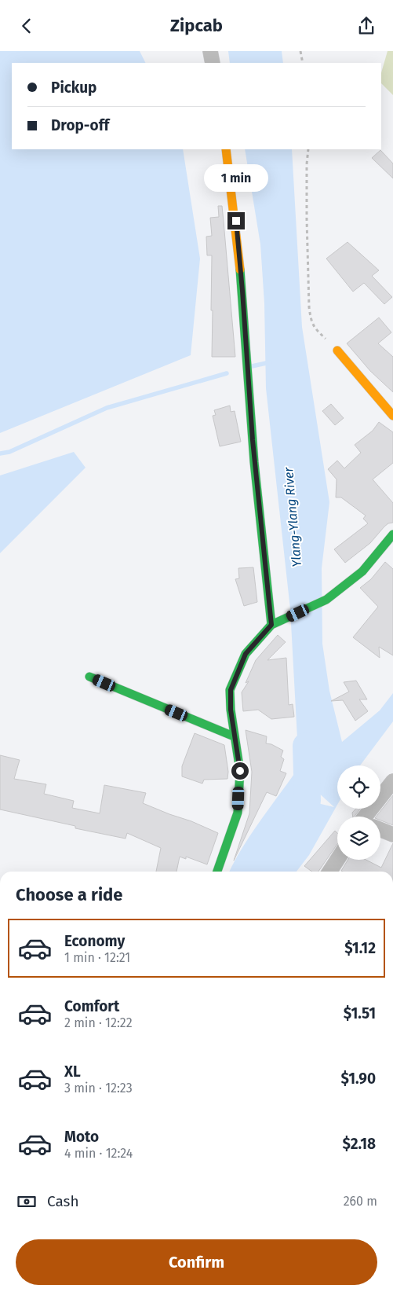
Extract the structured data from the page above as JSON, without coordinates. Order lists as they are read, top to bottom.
{
  "water": ["Ylang-Ylang River"],
  "page": {
    "header": "Zipcab",
    "banner": ["Pickup", "Drop-off"],
    "bubble": "1 min",
    "heading": "Choose a ride",
    "list": [
      {
        "name": "Economy",
        "note": "1 min · 12:21",
        "value": "$1.12"
      },
      {
        "name": "Comfort",
        "note": "2 min · 12:22",
        "value": "$1.51"
      },
      {
        "name": "XL",
        "note": "3 min · 12:23",
        "value": "$1.90"
      },
      {
        "name": "Moto",
        "note": "4 min · 12:24",
        "value": "$2.18"
      }
    ],
    "pay": ["Cash", "260 m"],
    "buttons": "Confirm"
  }
}
